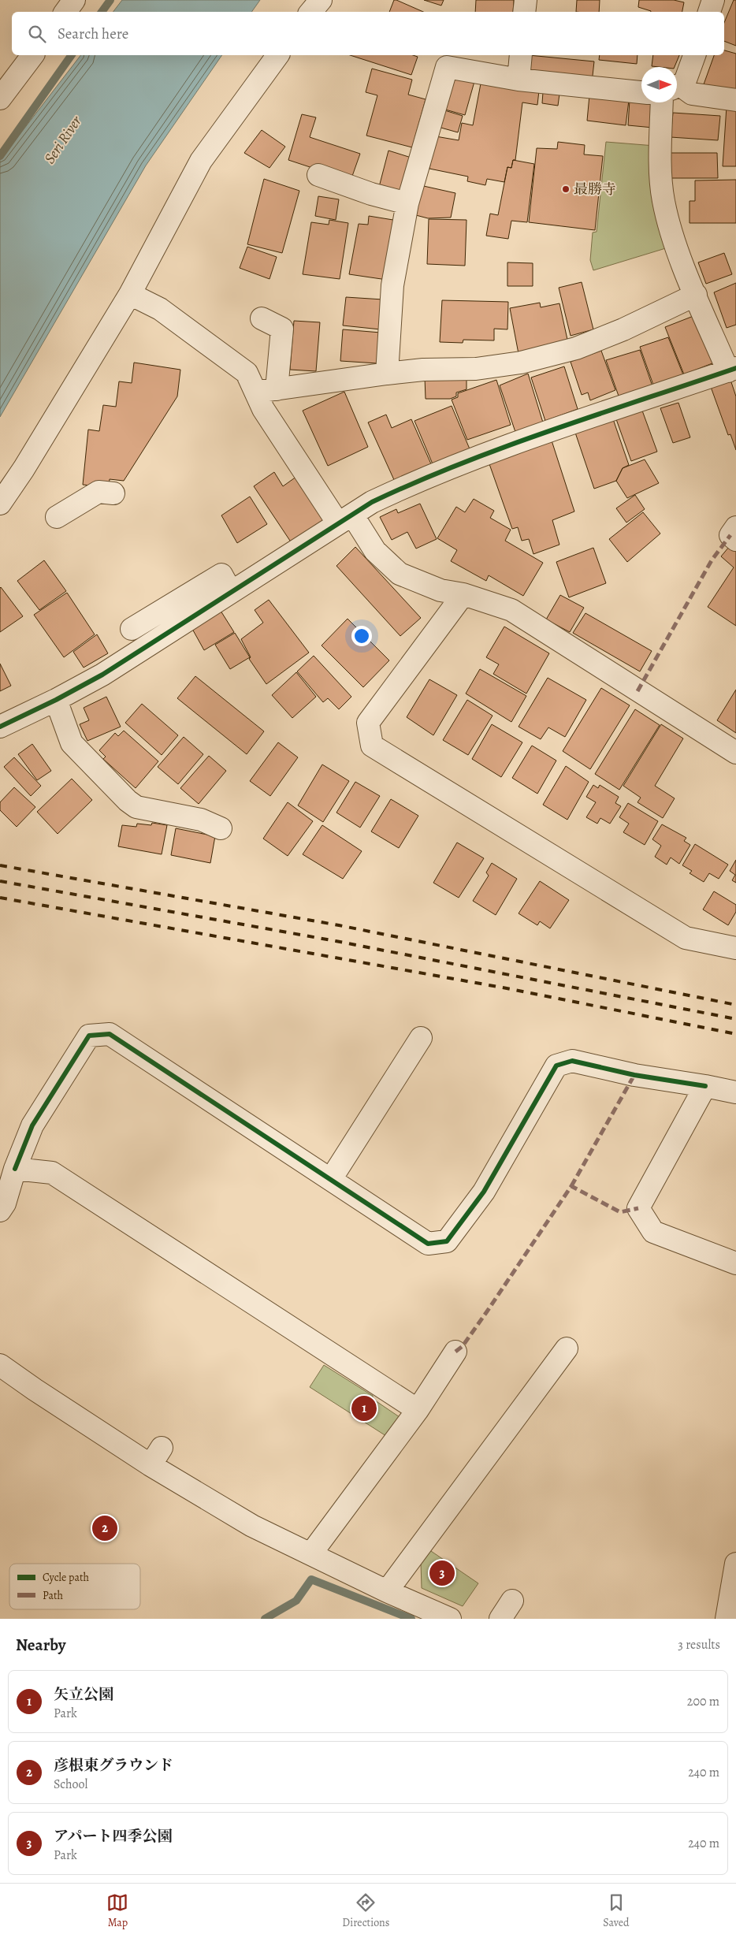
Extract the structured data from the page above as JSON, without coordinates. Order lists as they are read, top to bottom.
{
  "water": ["Seri River"],
  "places": ["最勝寺"],
  "legend": ["Cycle path", "Path"],
  "north": "right",
  "page": {
    "search": "Search here",
    "pins": ["1", "2", "3"],
    "heading": ["Nearby", "3 results"],
    "list": [
      {
        "mark": "1",
        "name": "矢立公園",
        "note": "Park",
        "value": "200 m"
      },
      {
        "mark": "2",
        "name": "彦根東グラウンド",
        "note": "School",
        "value": "240 m"
      },
      {
        "mark": "3",
        "name": "アパート四季公園",
        "note": "Park",
        "value": "240 m"
      }
    ],
    "nav": ["Map", "Directions", "Saved"]
  }
}
